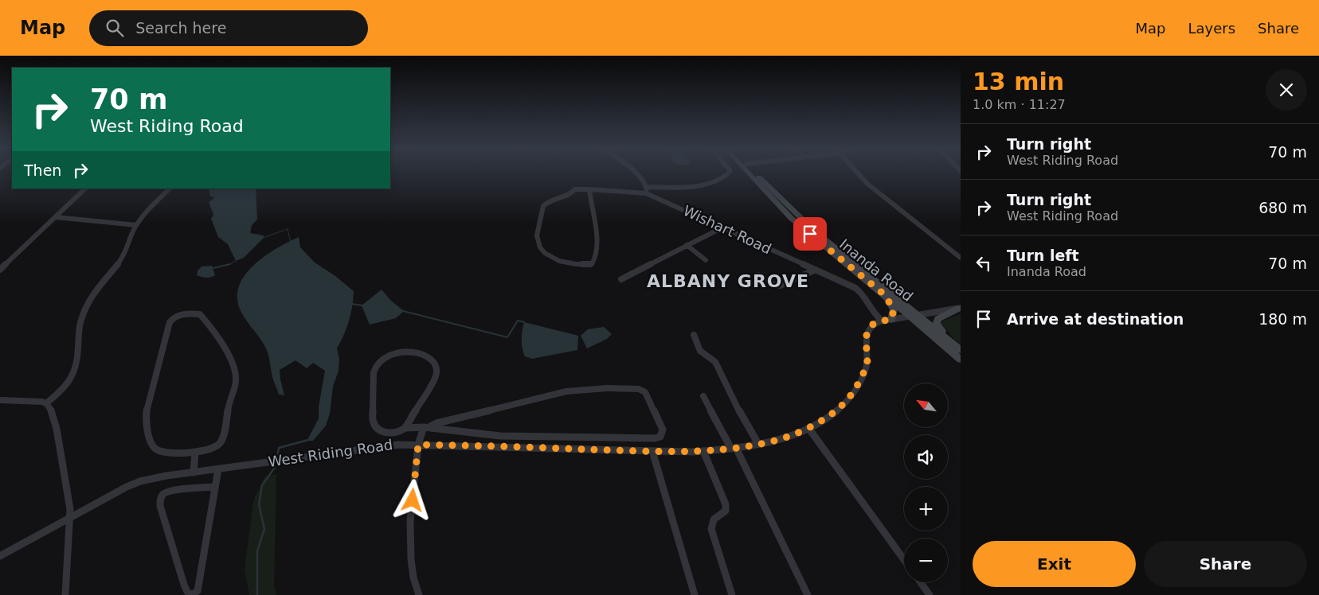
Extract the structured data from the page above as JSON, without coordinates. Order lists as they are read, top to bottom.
{
  "streets": {
    "main road": ["Inanda Road"],
    "street": ["Wishart Road", "West Riding Road"]
  },
  "crossings": [
    ["Wishart Road", "West Riding Road"]
  ],
  "districts": ["ALBANY GROVE"],
  "north": "top left",
  "page": {
    "header": "Map",
    "search": "Search here",
    "nav": ["Map", "Layers", "Share"],
    "heading": ["13 min", "1.0 km · 11:27"],
    "turn": ["70 m", "West Riding Road"],
    "list": [
      {
        "name": "Turn right",
        "note": "West Riding Road",
        "value": "70 m"
      },
      {
        "name": "Turn right",
        "note": "West Riding Road",
        "value": "680 m"
      },
      {
        "name": "Turn left",
        "note": "Inanda Road",
        "value": "70 m"
      },
      {
        "name": "Arrive at destination",
        "value": "180 m"
      }
    ],
    "then": "Then",
    "map_buttons": ["+", "−"],
    "buttons": ["Exit", "Share"]
  }
}
